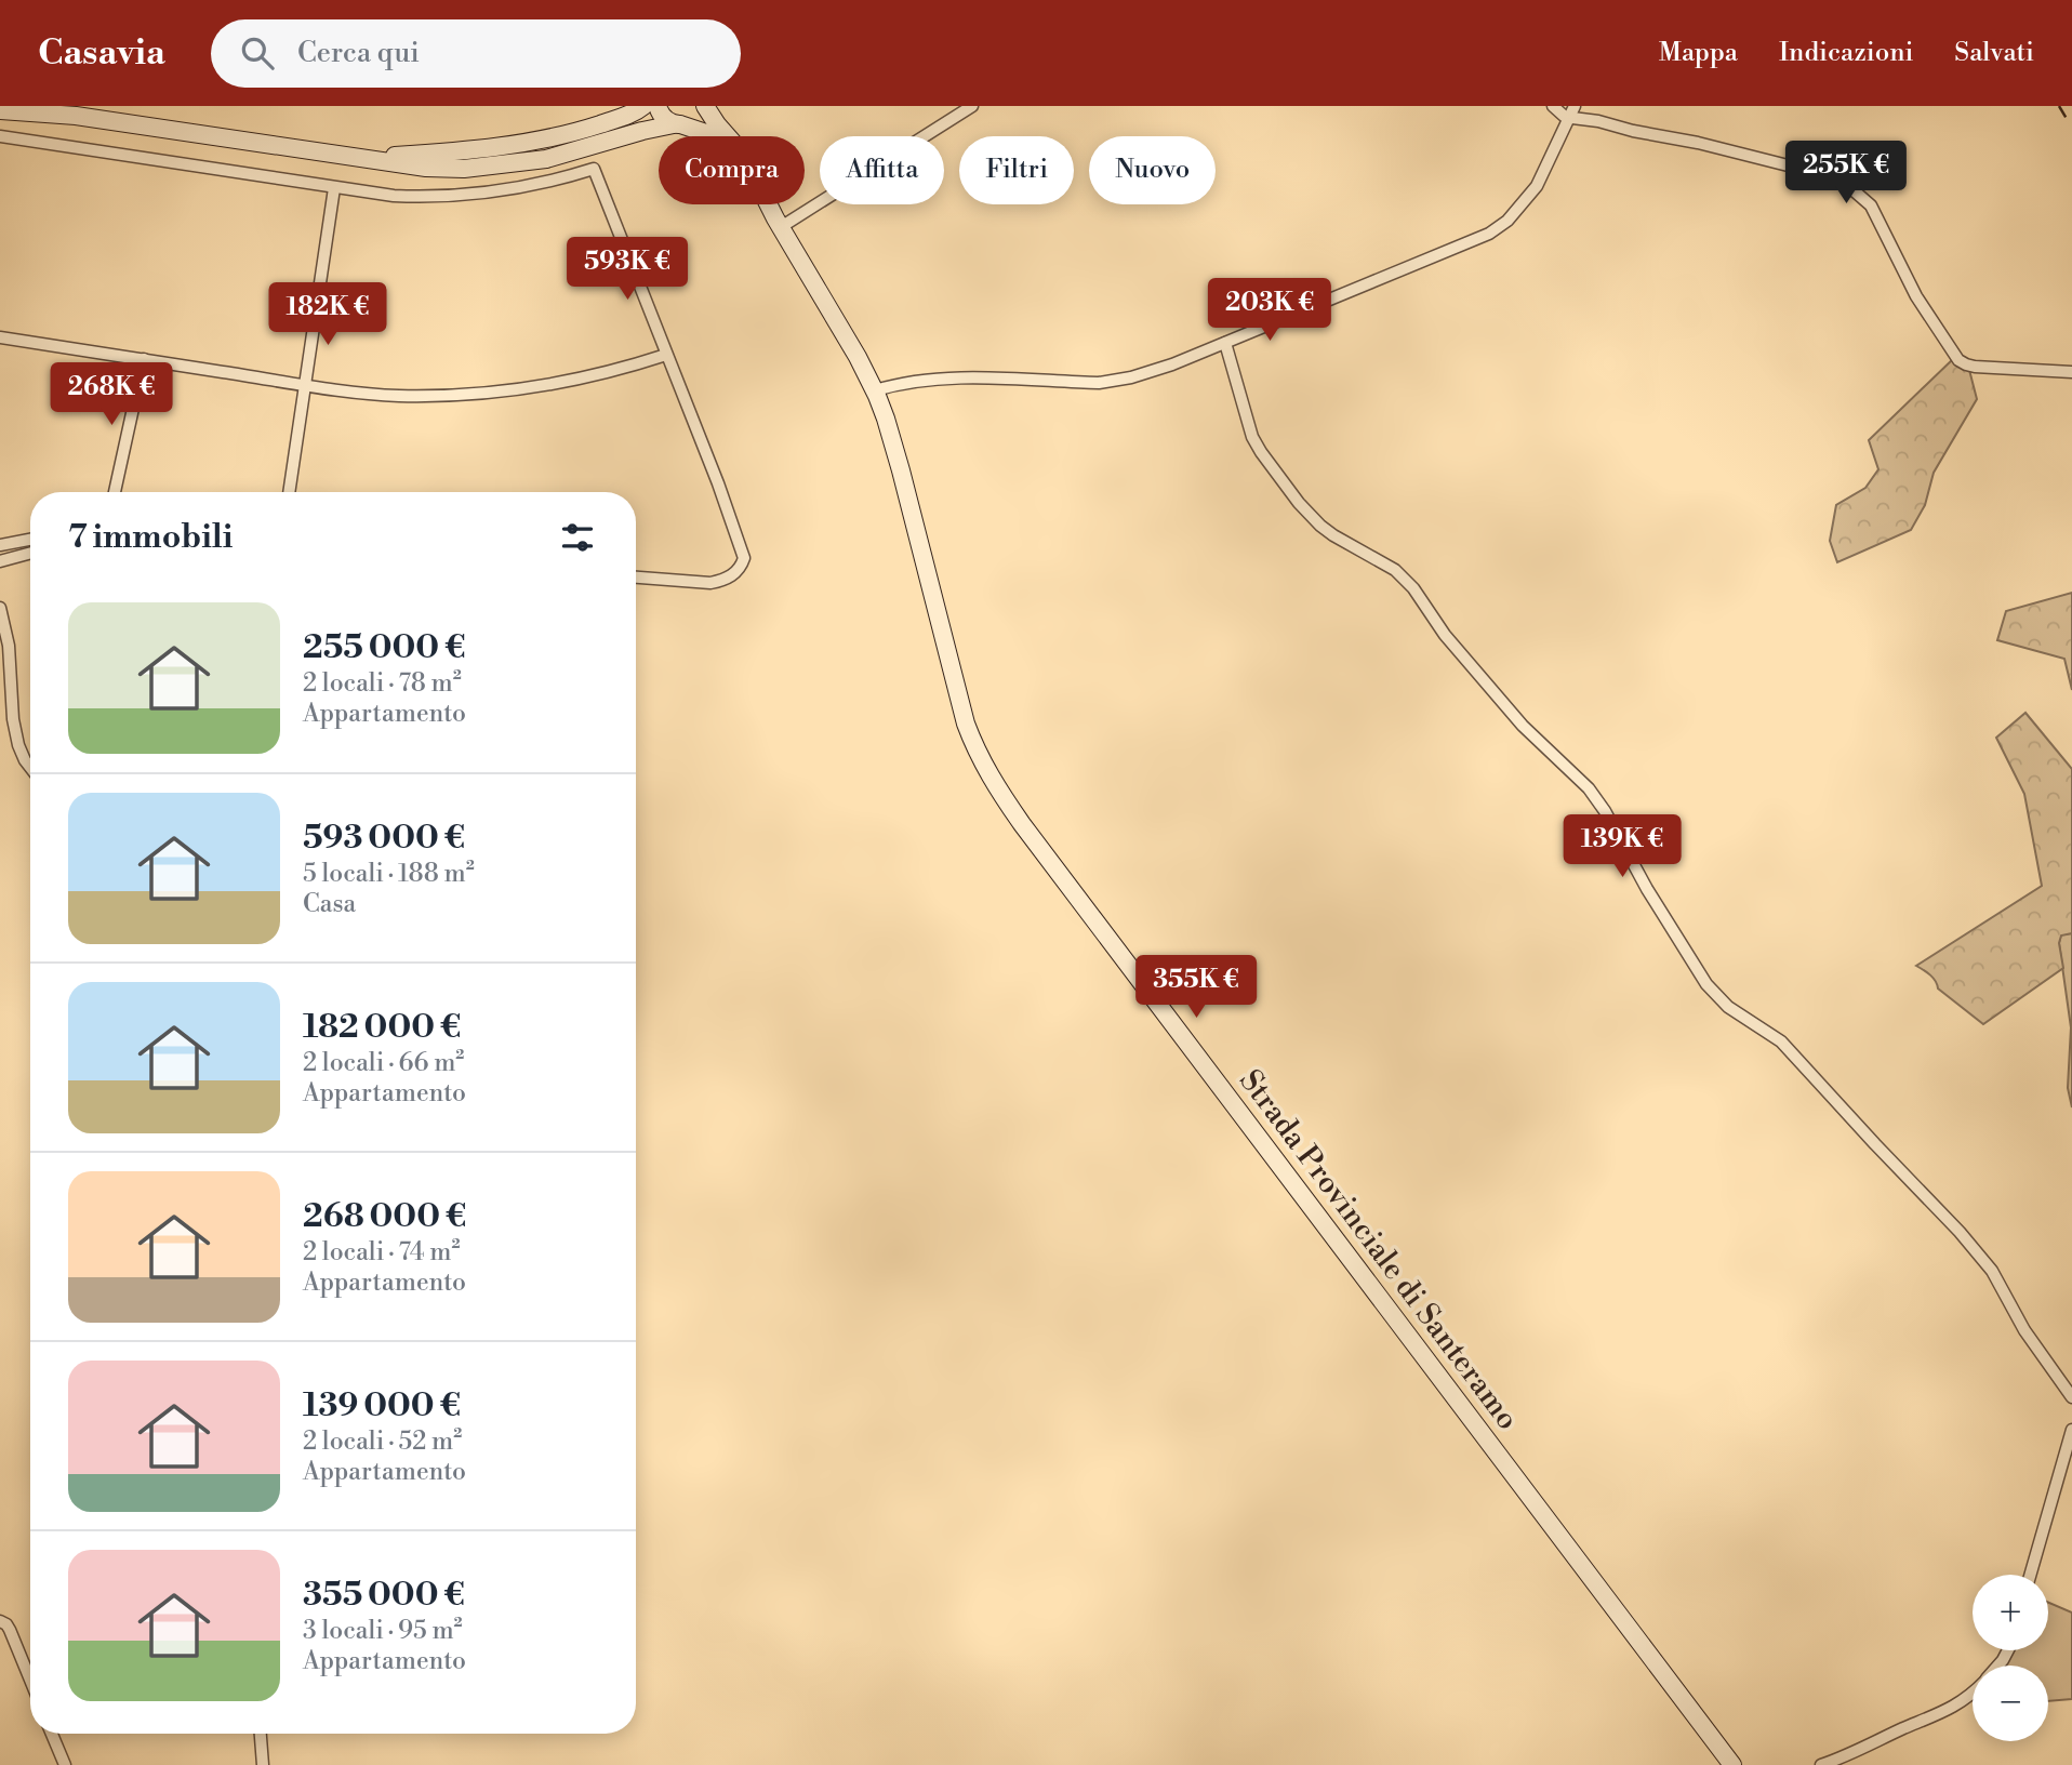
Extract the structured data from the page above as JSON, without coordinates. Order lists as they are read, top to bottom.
{
  "streets": {
    "main road": ["Strada Provinciale di Santeramo"]
  },
  "page": {
    "header": "Casavia",
    "search": "Cerca qui",
    "nav": ["Mappa", "Indicazioni", "Salvati"],
    "chip": [
      "Compra",
      "Affitta",
      "Filtri",
      "Nuovo"
    ],
    "price": [
      "255K €",
      "593K €",
      "203K €",
      "182K €",
      "268K €",
      "139K €",
      "355K €"
    ],
    "heading": "7 immobili",
    "list": [
      {
        "name": "255 000 €",
        "note": "2 locali · 78 m² · Appartamento"
      },
      {
        "name": "593 000 €",
        "note": "5 locali · 188 m² · Casa"
      },
      {
        "name": "182 000 €",
        "note": "2 locali · 66 m² · Appartamento"
      },
      {
        "name": "268 000 €",
        "note": "2 locali · 74 m² · Appartamento"
      },
      {
        "name": "139 000 €",
        "note": "2 locali · 52 m² · Appartamento"
      },
      {
        "name": "355 000 €",
        "note": "3 locali · 95 m² · Appartamento"
      }
    ],
    "map_buttons": ["+", "−"]
  }
}
